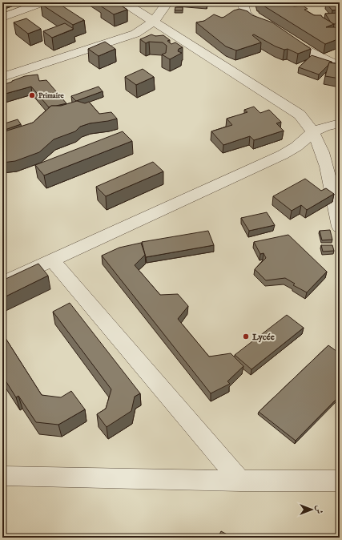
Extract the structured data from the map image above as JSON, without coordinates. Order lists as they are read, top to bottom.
{
  "places": ["Primaire", "Lycée"],
  "north": "right"
}
